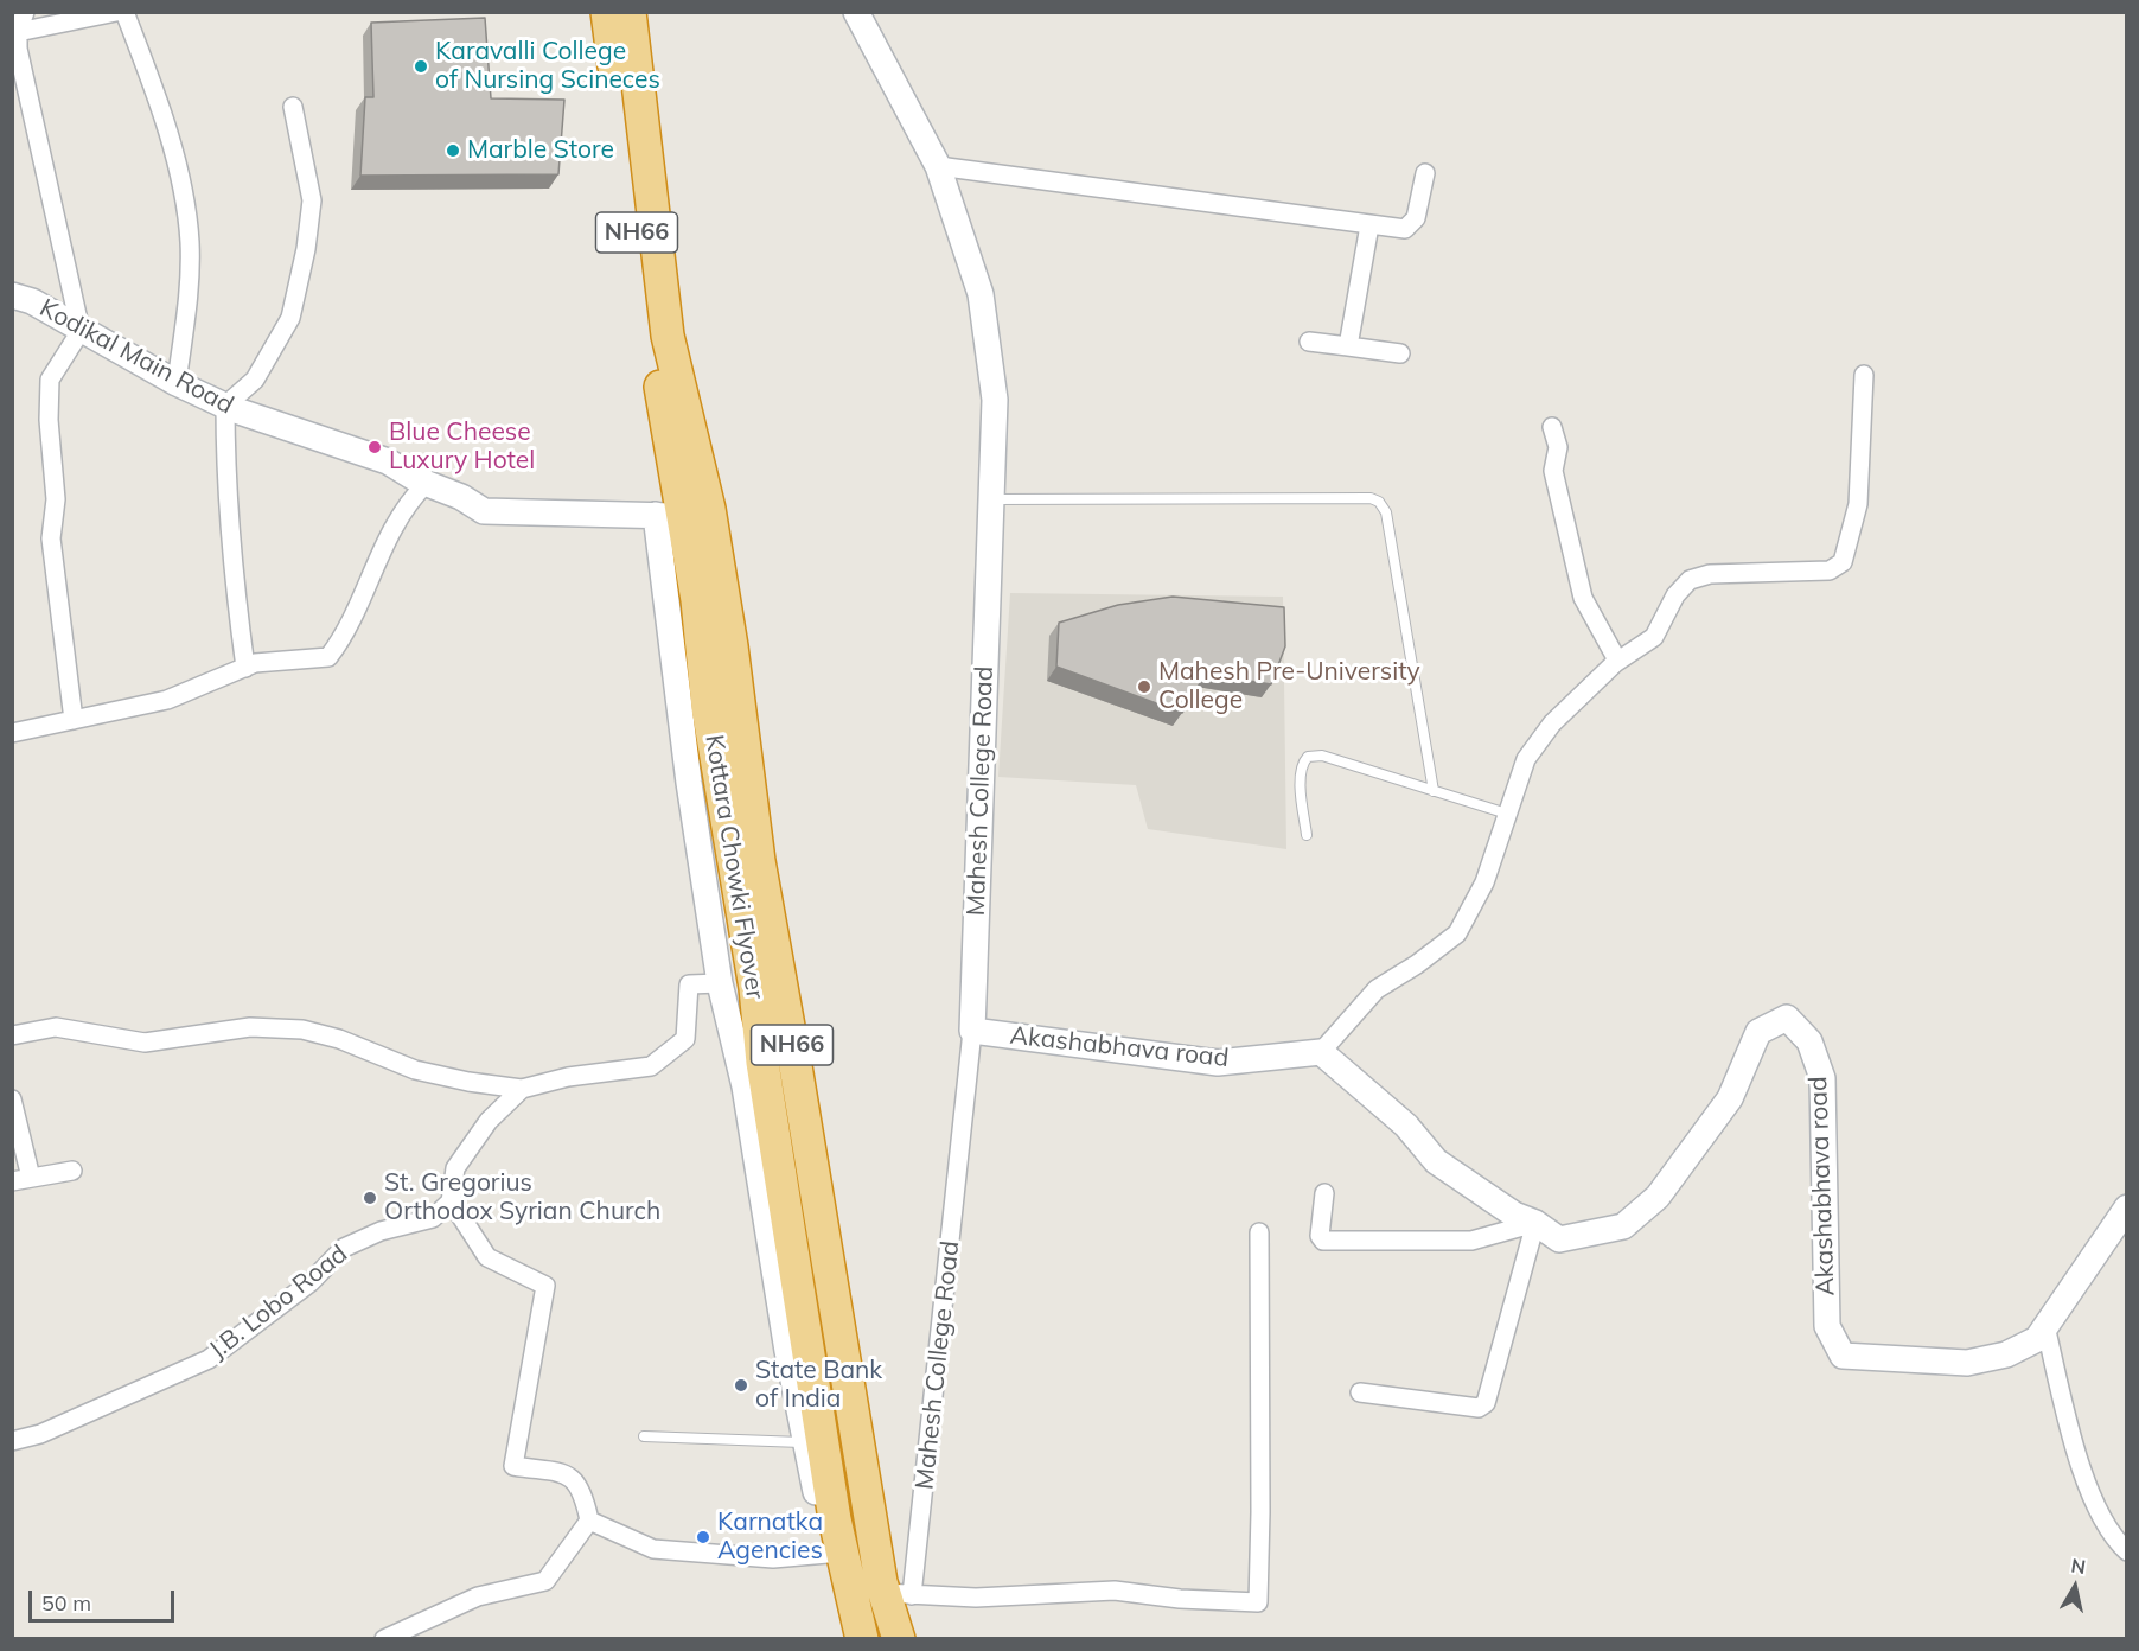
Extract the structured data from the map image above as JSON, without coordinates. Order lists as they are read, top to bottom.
{
  "streets": {
    "highway": ["NH66", "Kottara Chowki Flyover"],
    "street": [
      "Kodikal Main Road",
      "Mahesh College Road",
      "Akashabhava road",
      "J.B. Lobo Road"
    ]
  },
  "crossings": [
    ["NH66", "Kodikal Main Road"],
    ["NH66", "Mahesh College Road"],
    ["NH66", "Kottara Chowki Flyover"],
    ["Kodikal Main Road", "Kottara Chowki Flyover"],
    ["Mahesh College Road", "Akashabhava road"]
  ],
  "places": [
    "Karavalli College of Nursing Scineces",
    "Marble Store",
    "Blue Cheese Luxury Hotel",
    "Mahesh Pre-University College",
    "St. Gregorius Orthodox Syrian Church",
    "State Bank of India",
    "Karnatka Agencies"
  ],
  "scale_bar": "50 m",
  "north": "top"
}
